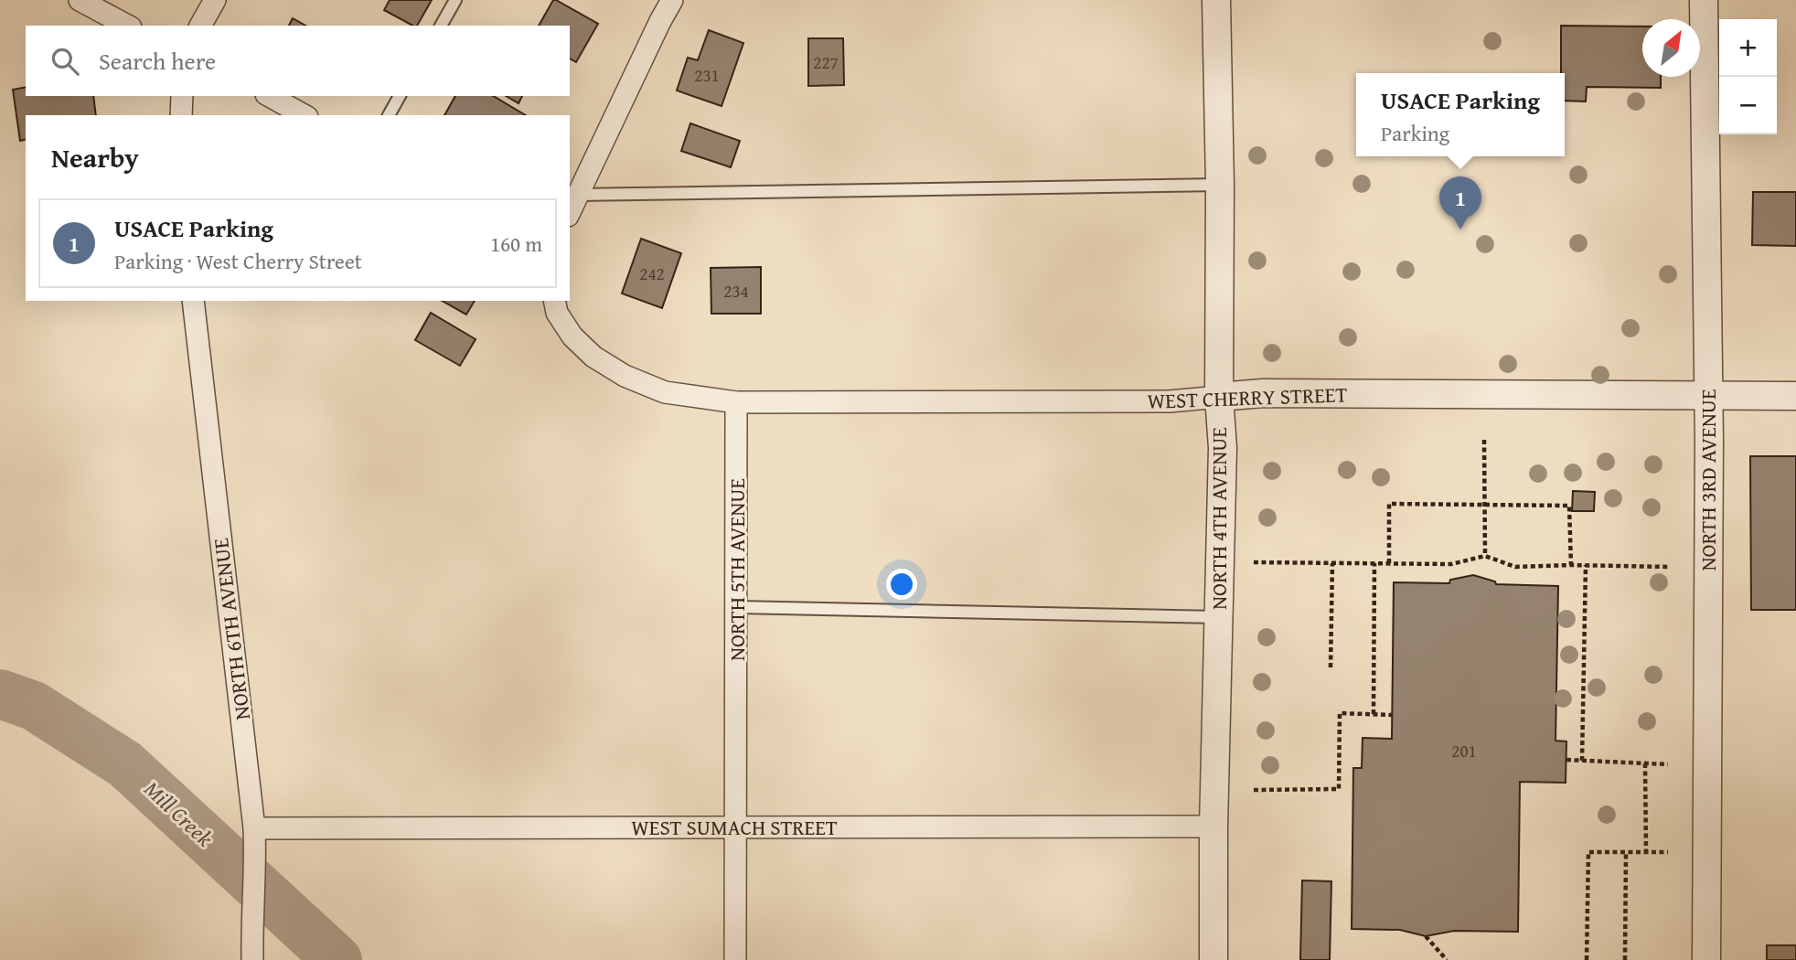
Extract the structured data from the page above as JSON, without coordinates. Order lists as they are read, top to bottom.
{
  "streets": {
    "street": [
      "WEST CHERRY STREET",
      "NORTH 3RD AVENUE",
      "NORTH 4TH AVENUE",
      "NORTH 5TH AVENUE",
      "NORTH 6TH AVENUE",
      "WEST SUMACH STREET"
    ]
  },
  "crossings": [
    ["WEST CHERRY STREET", "NORTH 3RD AVENUE"],
    ["WEST CHERRY STREET", "NORTH 4TH AVENUE"],
    ["WEST CHERRY STREET", "NORTH 5TH AVENUE"],
    ["NORTH 4TH AVENUE", "WEST SUMACH STREET"],
    ["NORTH 5TH AVENUE", "WEST SUMACH STREET"],
    ["NORTH 6TH AVENUE", "WEST SUMACH STREET"]
  ],
  "water": ["Mill Creek"],
  "house_numbers": [
    "227",
    "231",
    "242",
    "234",
    "201"
  ],
  "north": "top right",
  "page": {
    "map_buttons": ["+", "−"],
    "search": "Search here",
    "popup": ["USACE Parking", "Parking"],
    "heading": "Nearby",
    "pins": "1",
    "list": [
      {
        "mark": "1",
        "name": "USACE Parking",
        "note": "Parking · West Cherry Street",
        "value": "160 m"
      }
    ]
  }
}
